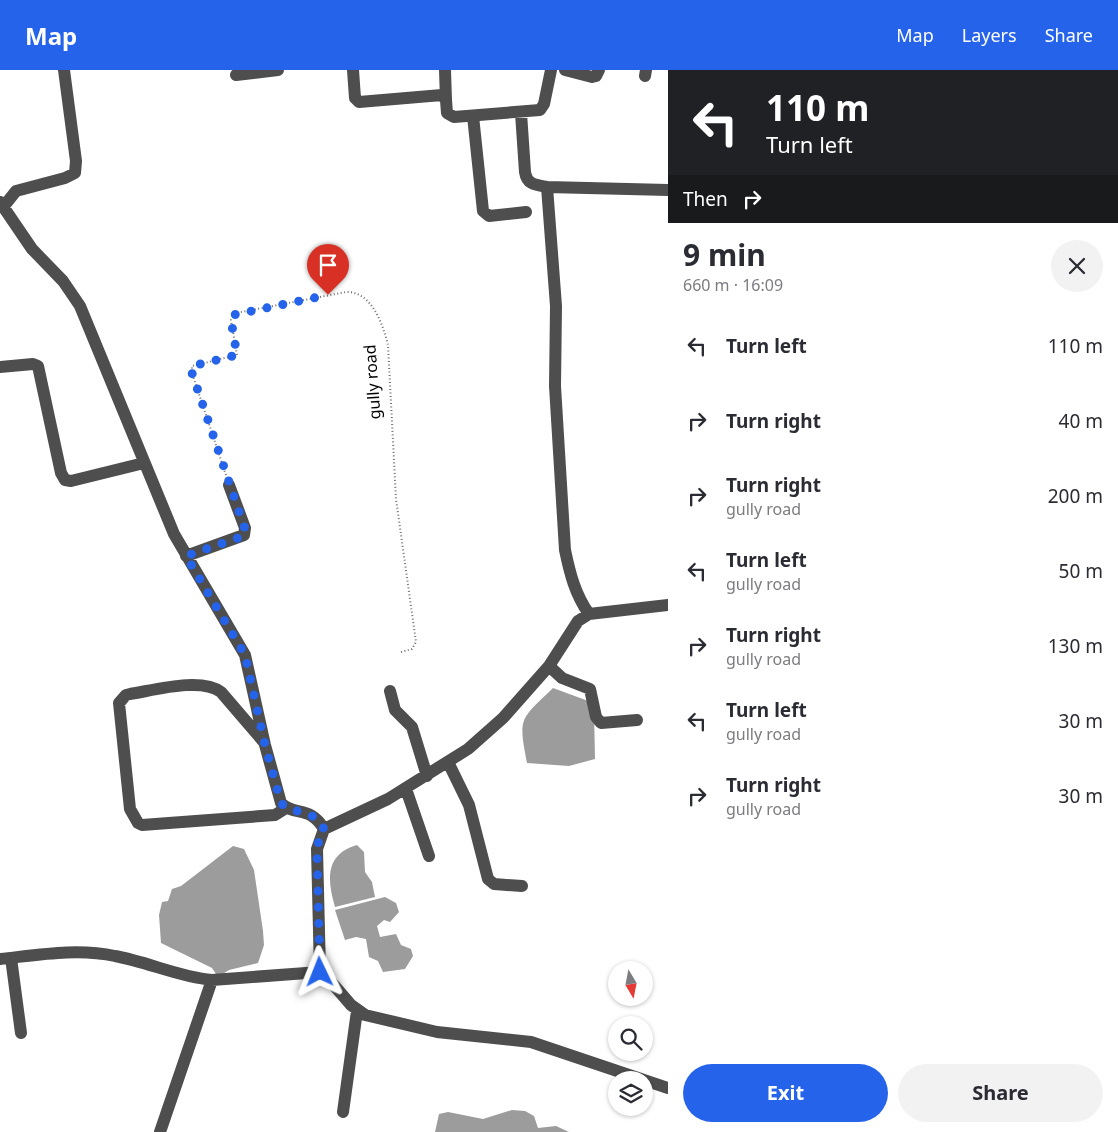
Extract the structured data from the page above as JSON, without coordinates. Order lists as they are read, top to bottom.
{
  "streets": {
    "path": ["gully road"]
  },
  "north": "bottom",
  "page": {
    "header": "Map",
    "nav": ["Map", "Layers", "Share"],
    "turn": ["110 m", "Turn left"],
    "then": "Then",
    "heading": ["9 min", "660 m · 16:09"],
    "list": [
      {
        "name": "Turn left",
        "value": "110 m"
      },
      {
        "name": "Turn right",
        "value": "40 m"
      },
      {
        "name": "Turn right",
        "note": "gully road",
        "value": "200 m"
      },
      {
        "name": "Turn left",
        "note": "gully road",
        "value": "50 m"
      },
      {
        "name": "Turn right",
        "note": "gully road",
        "value": "130 m"
      },
      {
        "name": "Turn left",
        "note": "gully road",
        "value": "30 m"
      },
      {
        "name": "Turn right",
        "note": "gully road",
        "value": "30 m"
      }
    ],
    "buttons": ["Exit", "Share"]
  }
}
